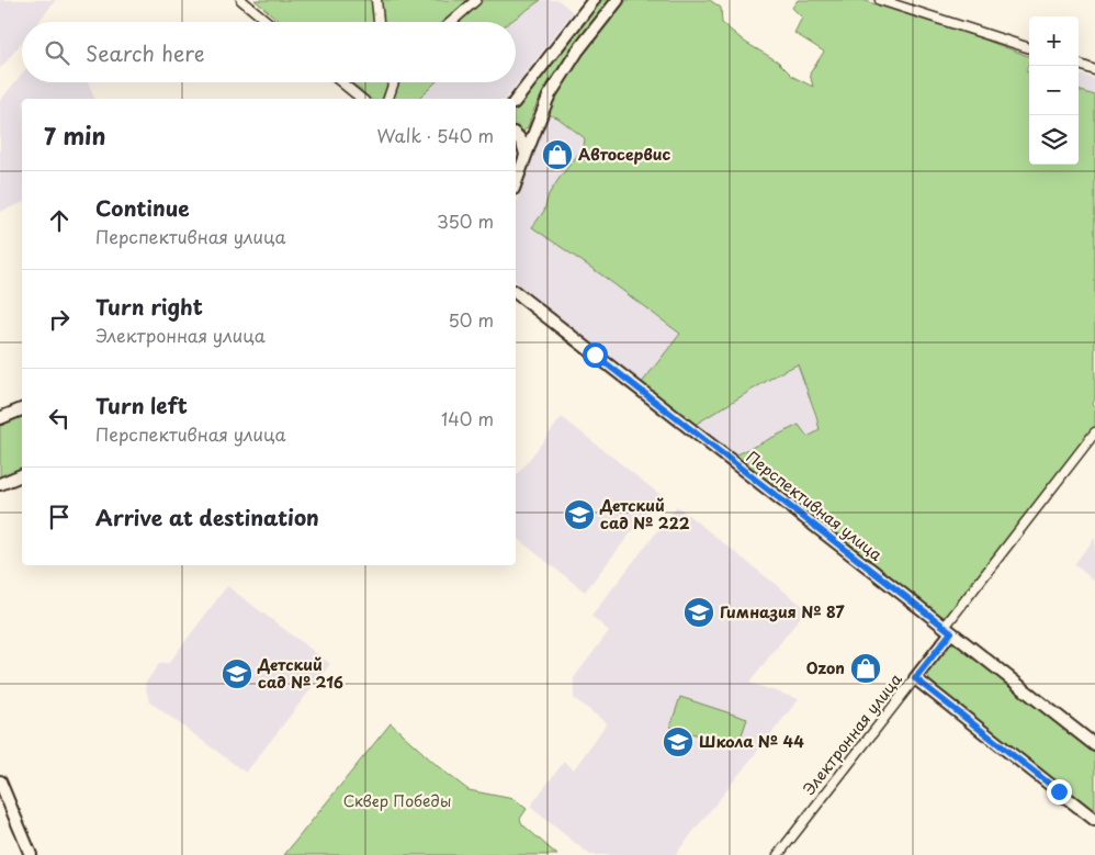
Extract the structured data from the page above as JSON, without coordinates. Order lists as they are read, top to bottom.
{
  "streets": {
    "street": ["Перспективная улица", "Электронная улица"]
  },
  "crossings": [
    ["Перспективная улица", "Электронная улица"]
  ],
  "parks": ["Сквер Победы"],
  "places": {
    "shop": ["Автосервис", "Ozon"],
    "school or university": [
      "Детский сад № 222",
      "Гимназия № 87",
      "Детский сад № 216",
      "Школа № 44"
    ]
  },
  "page": {
    "map_buttons": ["+", "−"],
    "search": "Search here",
    "heading": ["7 min", "Walk · 540 m"],
    "list": [
      ["Continue", "Перспективная улица", "350 m"],
      ["Turn right", "Электронная улица", "50 m"],
      ["Turn left", "Перспективная улица", "140 m"],
      "Arrive at destination"
    ]
  }
}
